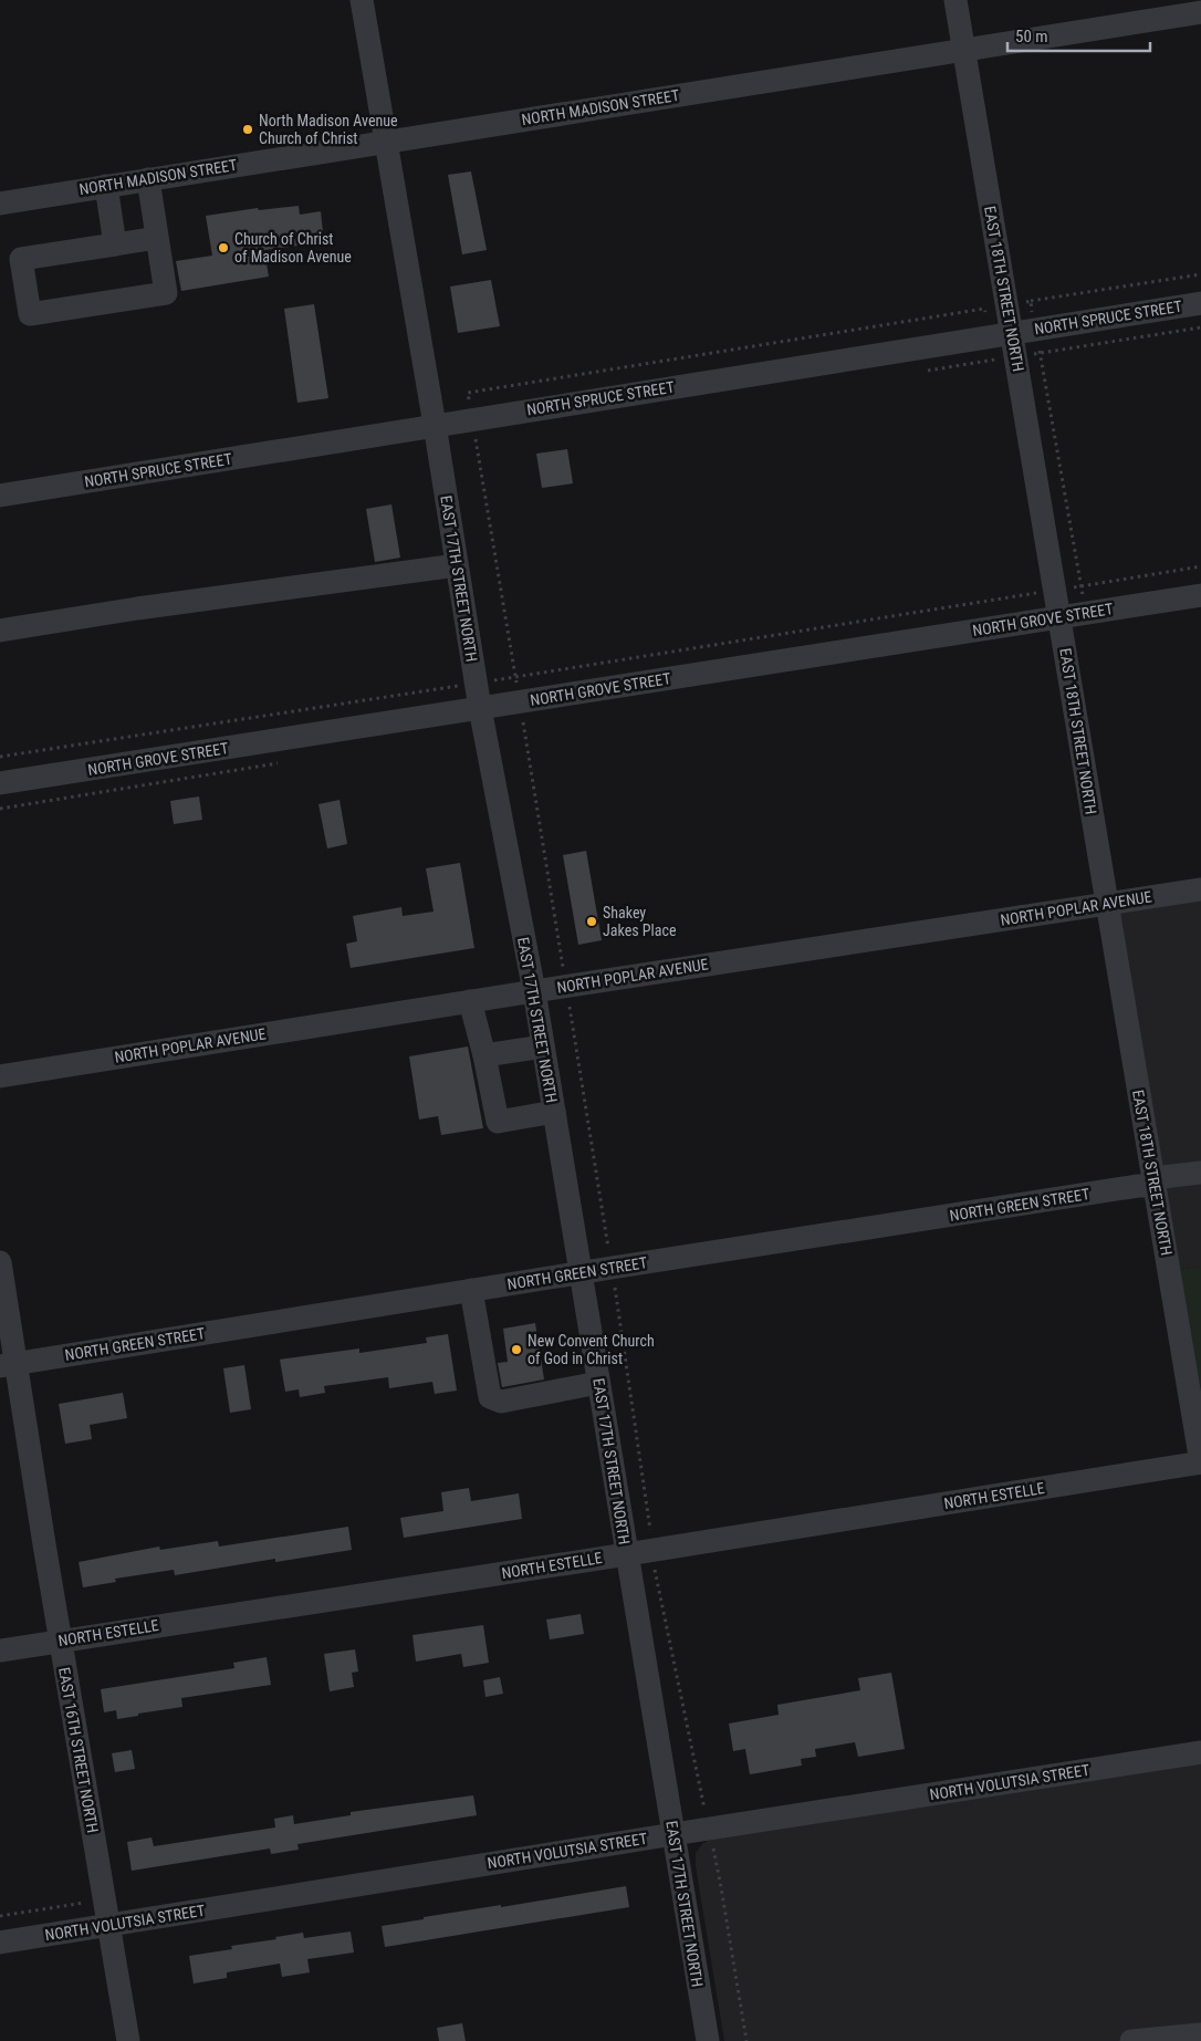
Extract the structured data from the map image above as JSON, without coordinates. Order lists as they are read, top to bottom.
{
  "streets": {
    "street": [
      "NORTH MADISON STREET",
      "EAST 18TH STREET NORTH",
      "NORTH SPRUCE STREET",
      "EAST 17TH STREET NORTH",
      "NORTH GROVE STREET",
      "NORTH POPLAR AVENUE",
      "NORTH GREEN STREET",
      "NORTH ESTELLE",
      "EAST 16TH STREET NORTH",
      "NORTH VOLUTSIA STREET"
    ]
  },
  "crossings": [
    ["NORTH MADISON STREET", "EAST 18TH STREET NORTH"],
    ["NORTH MADISON STREET", "EAST 17TH STREET NORTH"],
    ["EAST 18TH STREET NORTH", "NORTH SPRUCE STREET"],
    ["EAST 18TH STREET NORTH", "NORTH GROVE STREET"],
    ["EAST 18TH STREET NORTH", "NORTH POPLAR AVENUE"],
    ["EAST 18TH STREET NORTH", "NORTH GREEN STREET"],
    ["EAST 18TH STREET NORTH", "NORTH ESTELLE"],
    ["NORTH SPRUCE STREET", "EAST 17TH STREET NORTH"],
    ["EAST 17TH STREET NORTH", "NORTH GROVE STREET"],
    ["EAST 17TH STREET NORTH", "NORTH POPLAR AVENUE"],
    ["EAST 17TH STREET NORTH", "NORTH GREEN STREET"],
    ["EAST 17TH STREET NORTH", "NORTH ESTELLE"],
    ["EAST 17TH STREET NORTH", "NORTH VOLUTSIA STREET"],
    ["NORTH GREEN STREET", "EAST 16TH STREET NORTH"],
    ["NORTH ESTELLE", "EAST 16TH STREET NORTH"],
    ["EAST 16TH STREET NORTH", "NORTH VOLUTSIA STREET"]
  ],
  "places": [
    "North Madison Avenue Church of Christ",
    "Church of Christ of Madison Avenue",
    "Shakey Jakes Place",
    "New Convent Church of God in Christ"
  ],
  "scale_bar": "50 m"
}
